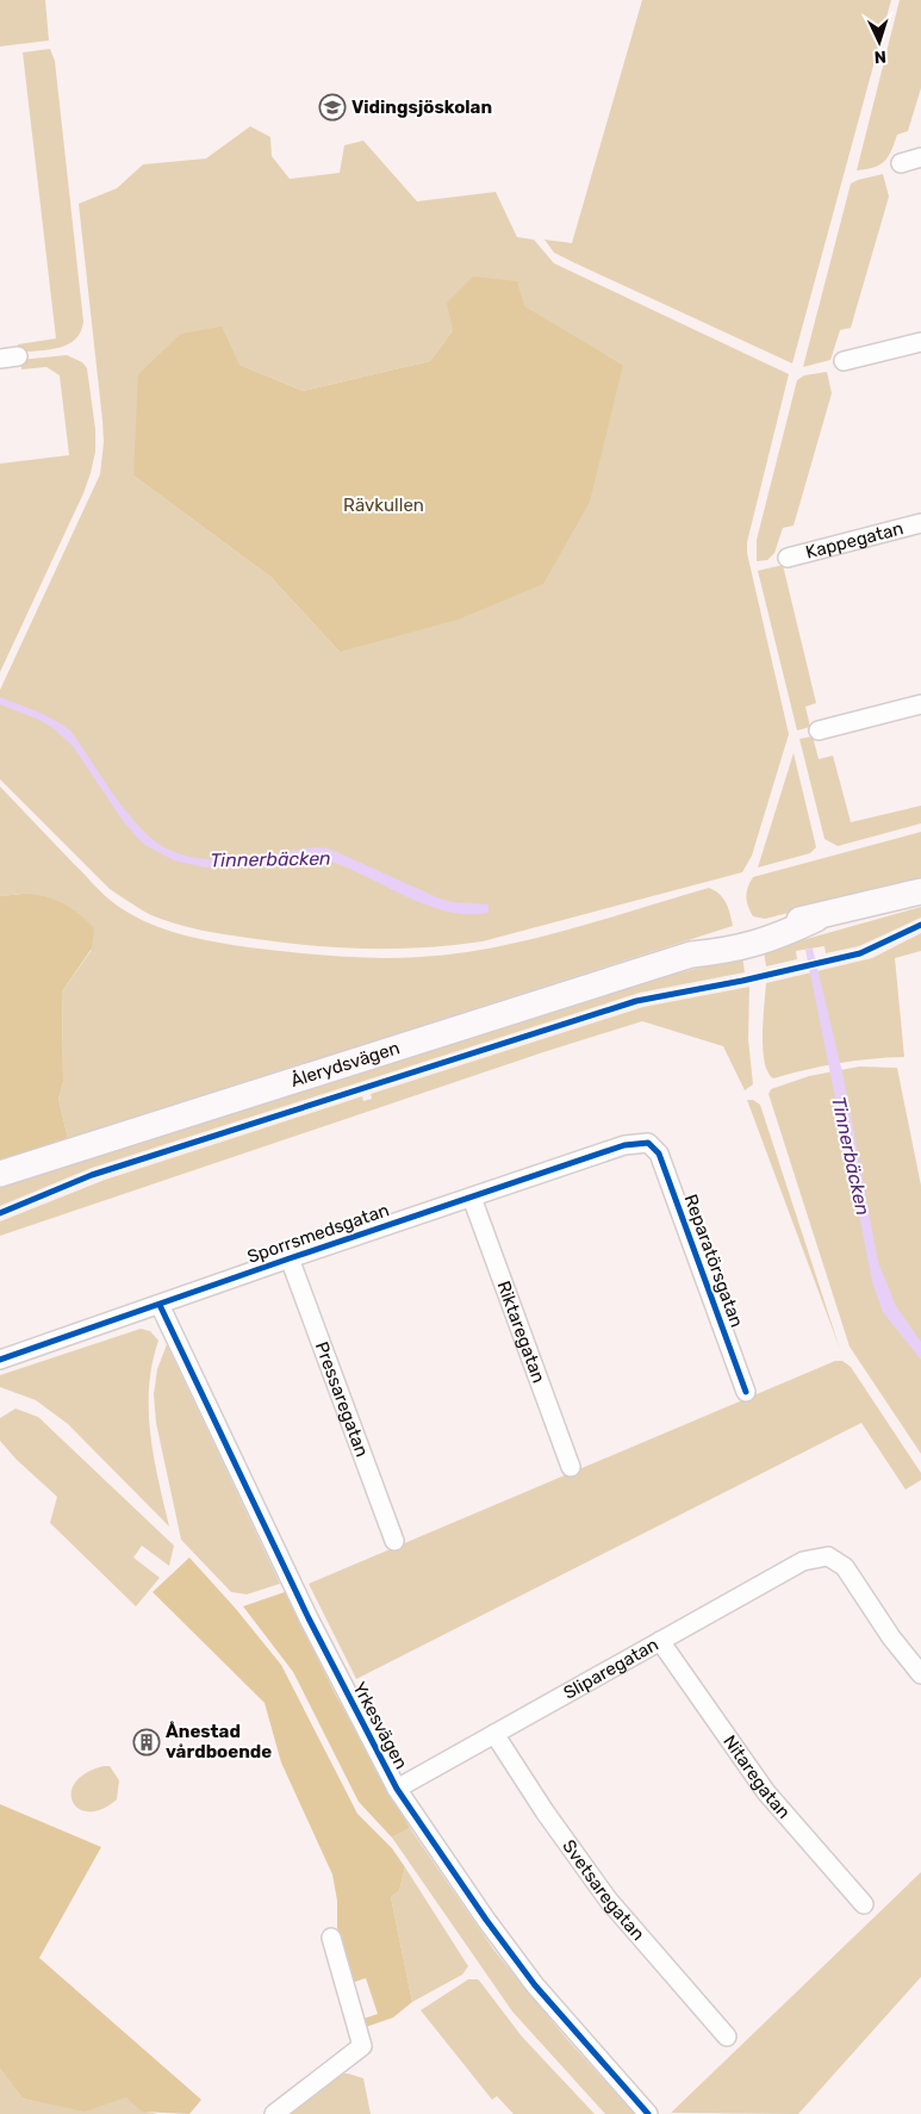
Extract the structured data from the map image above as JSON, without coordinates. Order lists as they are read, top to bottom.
{
  "streets": {
    "main road": ["Ålerydsvägen"],
    "street": [
      "Kappegatan",
      "Sporrsmedsgatan",
      "Reparatörsgatan",
      "Riktaregatan",
      "Pressaregatan",
      "Sliparegatan",
      "Yrkesvägen",
      "Nitaregatan",
      "Svetsaregatan"
    ]
  },
  "crossings": [
    ["Sporrsmedsgatan", "Reparatörsgatan"],
    ["Sporrsmedsgatan", "Riktaregatan"],
    ["Sporrsmedsgatan", "Pressaregatan"],
    ["Sporrsmedsgatan", "Yrkesvägen"],
    ["Sliparegatan", "Yrkesvägen"],
    ["Sliparegatan", "Nitaregatan"],
    ["Sliparegatan", "Svetsaregatan"]
  ],
  "water": ["Tinnerbäcken"],
  "parks": ["Rävkullen"],
  "places": {
    "school or university": ["Vidingsjöskolan"],
    "building": ["Ånestad vårdboende"]
  },
  "north": "bottom"
}
